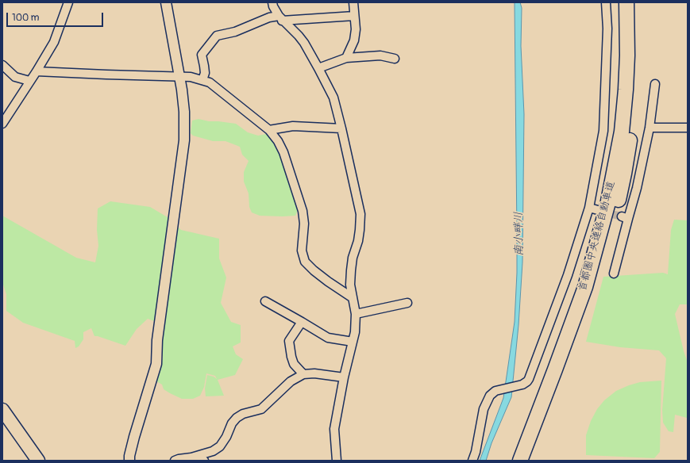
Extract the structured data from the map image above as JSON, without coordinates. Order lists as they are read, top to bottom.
{
  "streets": {
    "highway": ["首都圏中央連絡自動車道"]
  },
  "water": ["南小畔川"],
  "scale_bar": "100 m"
}
